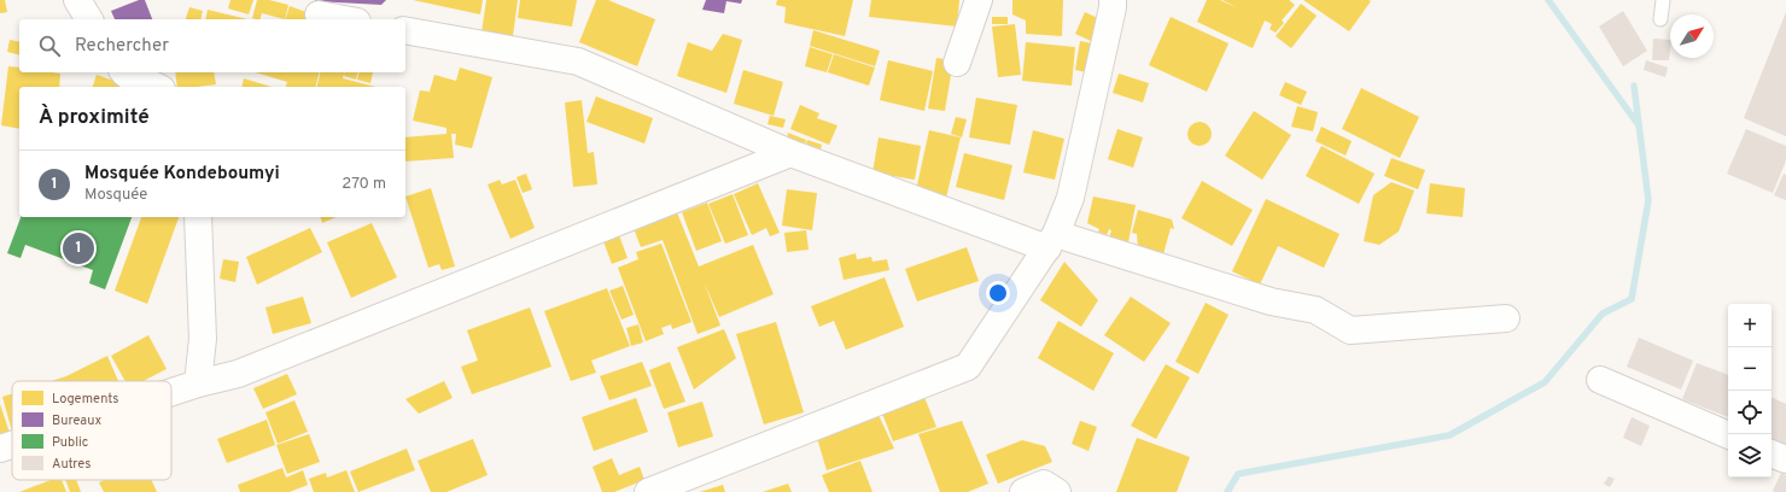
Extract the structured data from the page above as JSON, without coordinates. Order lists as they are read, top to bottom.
{
  "legend": [
    "Logements",
    "Bureaux",
    "Public",
    "Autres"
  ],
  "north": "top right",
  "page": {
    "search": "Rechercher",
    "heading": "À proximité",
    "list": [
      {
        "mark": "1",
        "name": "Mosquée Kondeboumyi",
        "note": "Mosquée",
        "value": "270 m"
      }
    ],
    "pins": "1",
    "map_buttons": ["+", "−"]
  }
}
